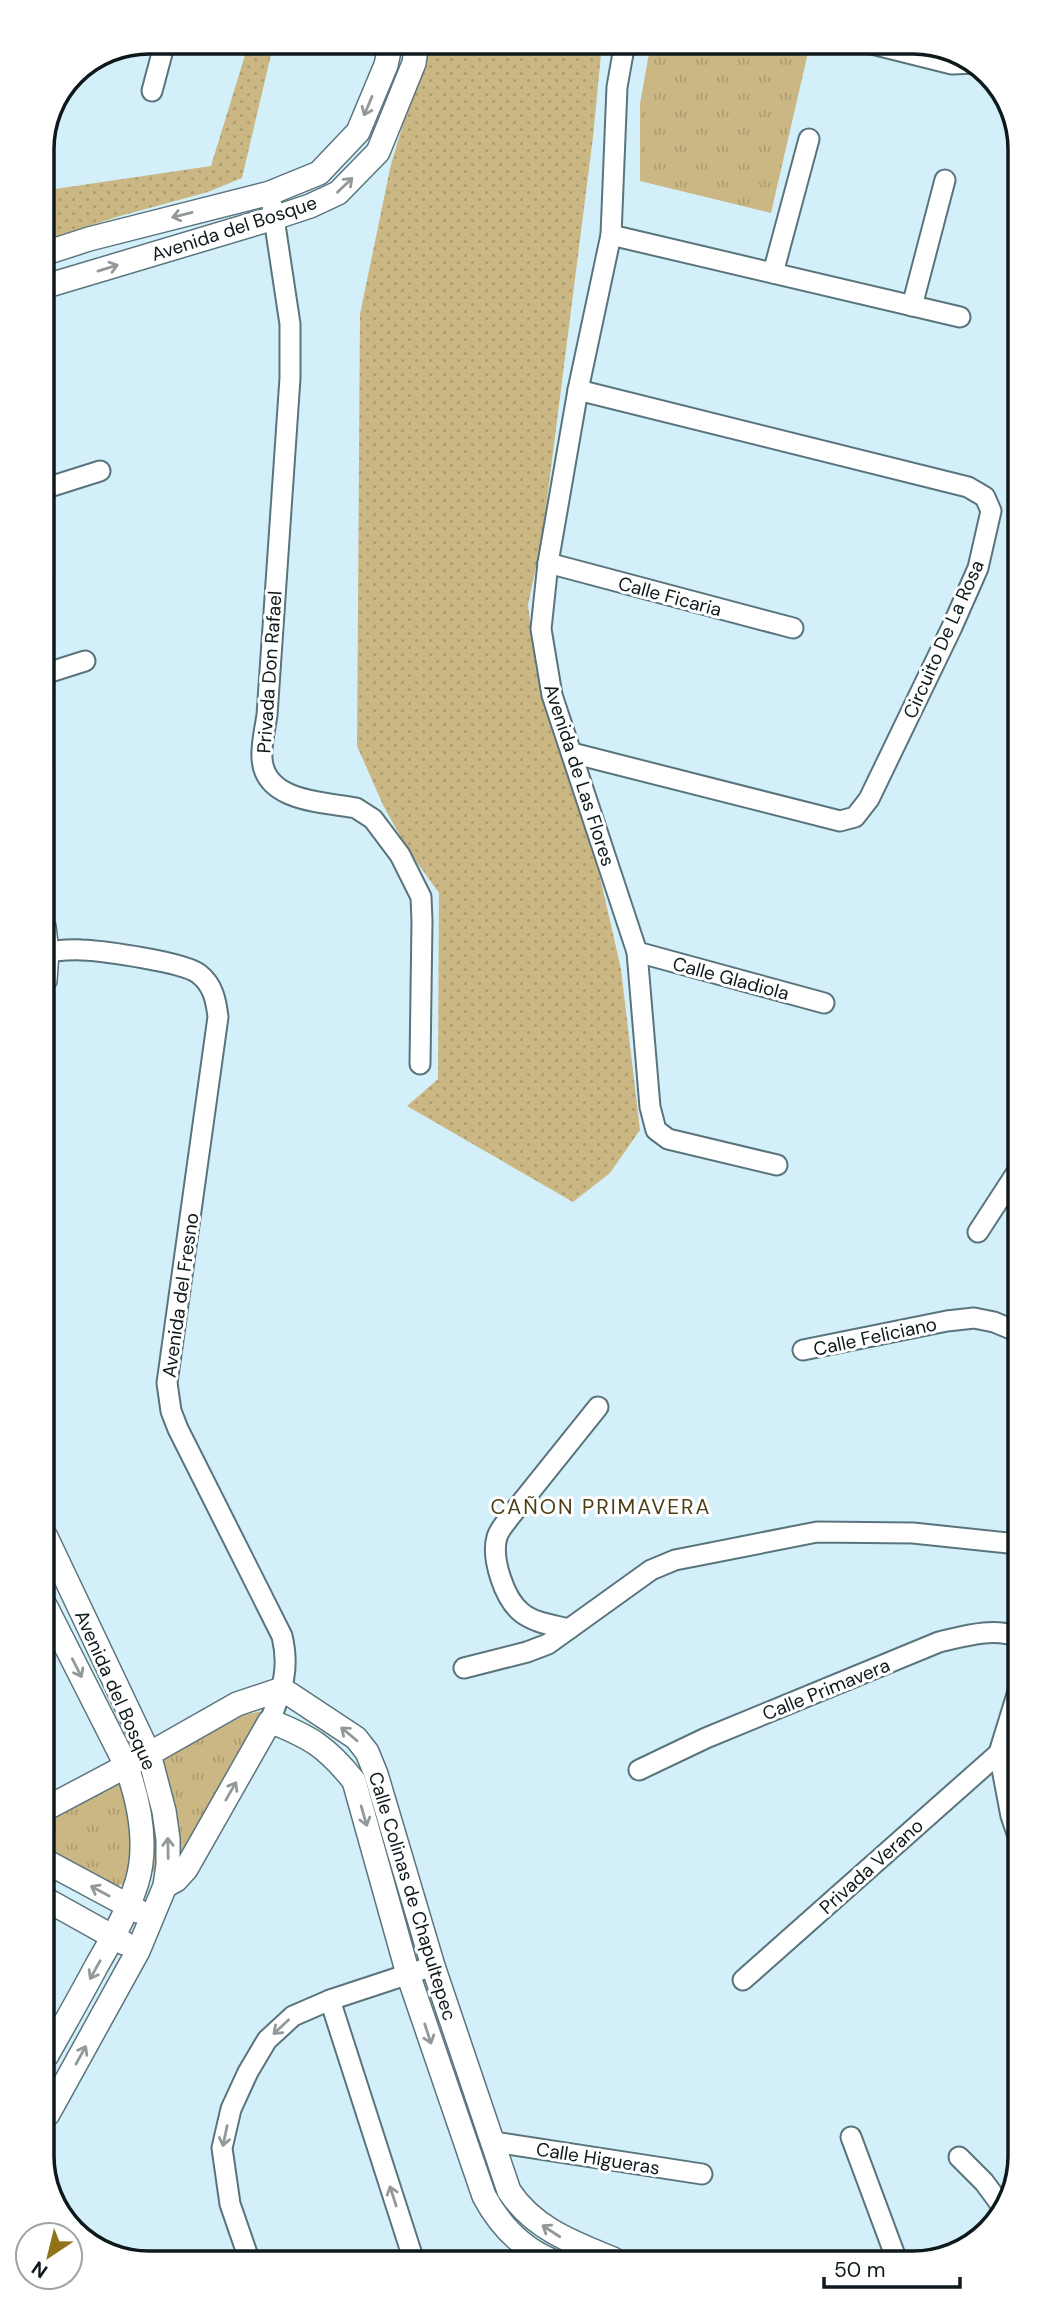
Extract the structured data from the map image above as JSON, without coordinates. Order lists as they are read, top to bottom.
{
  "streets": {
    "street": [
      "Avenida del Bosque",
      "Calle Ficaria",
      "Circuito De La Rosa",
      "Privada Don Rafael",
      "Avenida de Las Flores",
      "Calle Gladiola",
      "Avenida del Fresno",
      "Calle Feliciano",
      "Calle Primavera",
      "Privada Verano",
      "Calle Colinas de Chapultepec",
      "Calle Higueras"
    ]
  },
  "crossings": [
    ["Avenida del Bosque", "Privada Don Rafael"],
    ["Avenida del Bosque", "Avenida del Fresno"],
    ["Calle Ficaria", "Avenida de Las Flores"],
    ["Circuito De La Rosa", "Avenida de Las Flores"],
    ["Avenida de Las Flores", "Calle Gladiola"],
    ["Avenida del Fresno", "Calle Colinas de Chapultepec"],
    ["Calle Colinas de Chapultepec", "Calle Higueras"]
  ],
  "districts": ["CAÑON PRIMAVERA"],
  "scale_bar": "50 m",
  "north": "bottom left"
}
